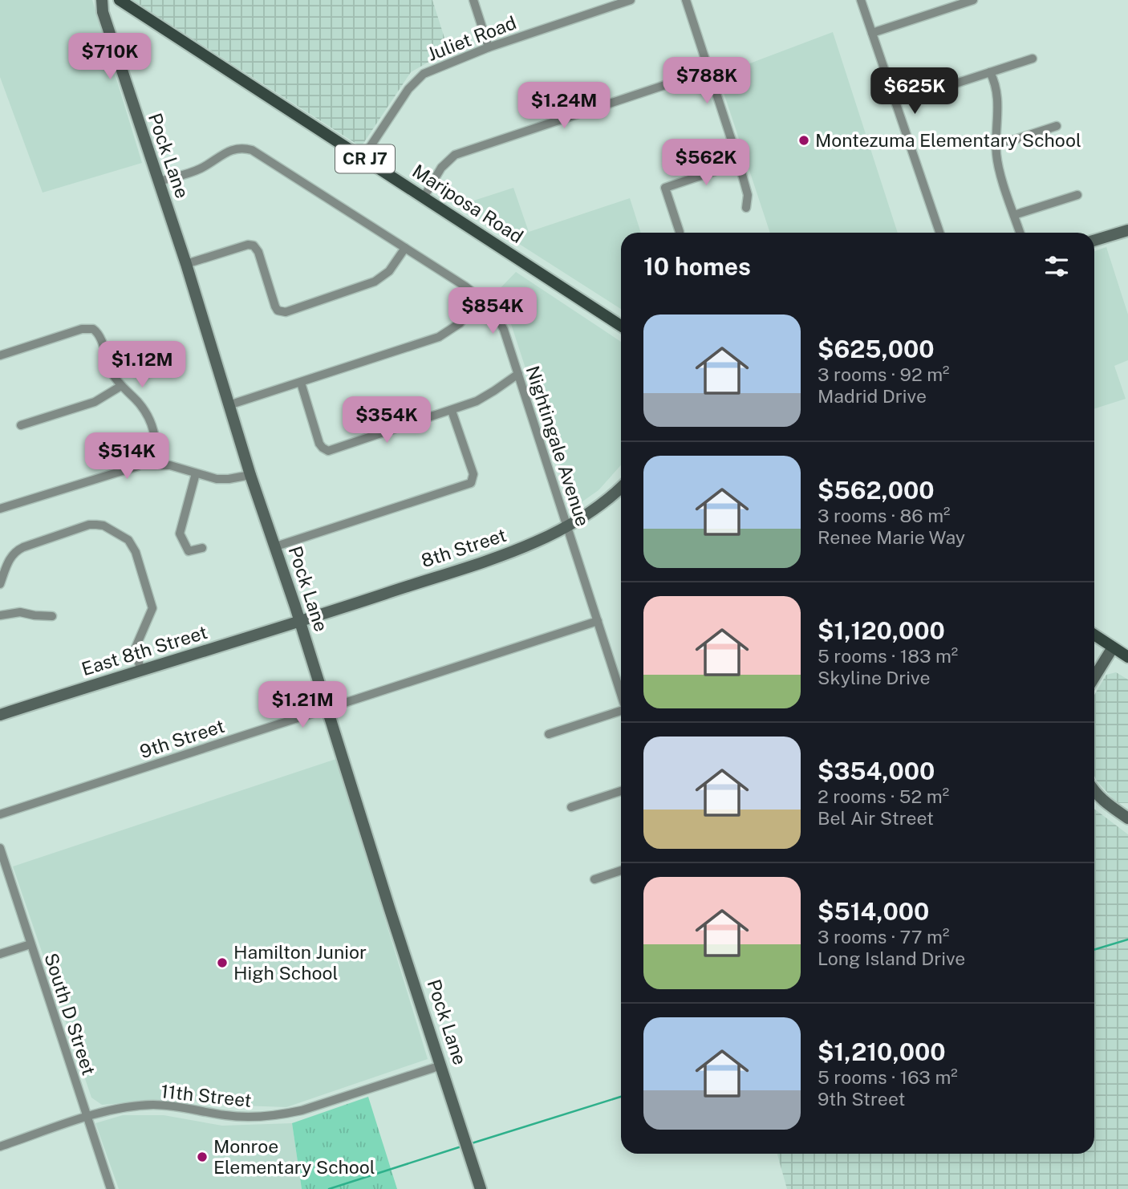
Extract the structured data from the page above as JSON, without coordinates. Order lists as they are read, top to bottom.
{
  "streets": {
    "main road": ["CR J7", "Mariposa Road"],
    "street": [
      "Juliet Road",
      "Pock Lane",
      "Nightingale Avenue",
      "8th Street",
      "East 8th Street",
      "9th Street",
      "South D Street",
      "11th Street"
    ]
  },
  "crossings": [
    ["Juliet Road", "Mariposa Road"],
    ["Pock Lane", "Nightingale Avenue"],
    ["Pock Lane", "8th Street"],
    ["Pock Lane", "East 8th Street"],
    ["Pock Lane", "9th Street"],
    ["Pock Lane", "11th Street"],
    ["Nightingale Avenue", "8th Street"],
    ["Nightingale Avenue", "9th Street"],
    ["8th Street", "East 8th Street"],
    ["South D Street", "11th Street"]
  ],
  "places": ["Montezuma Elementary School", "Hamilton Junior High School", "Monroe Elementary School"],
  "page": {
    "price": [
      "$710K",
      "$788K",
      "$625K",
      "$1.24M",
      "$562K",
      "$854K",
      "$1.12M",
      "$354K",
      "$514K",
      "$1.21M"
    ],
    "heading": "10 homes",
    "list": [
      {
        "name": "$625,000",
        "note": "3 rooms · 92 m² · Madrid Drive"
      },
      {
        "name": "$562,000",
        "note": "3 rooms · 86 m² · Renee Marie Way"
      },
      {
        "name": "$1,120,000",
        "note": "5 rooms · 183 m² · Skyline Drive"
      },
      {
        "name": "$354,000",
        "note": "2 rooms · 52 m² · Bel Air Street"
      },
      {
        "name": "$514,000",
        "note": "3 rooms · 77 m² · Long Island Drive"
      },
      {
        "name": "$1,210,000",
        "note": "5 rooms · 163 m² · 9th Street"
      }
    ]
  }
}
